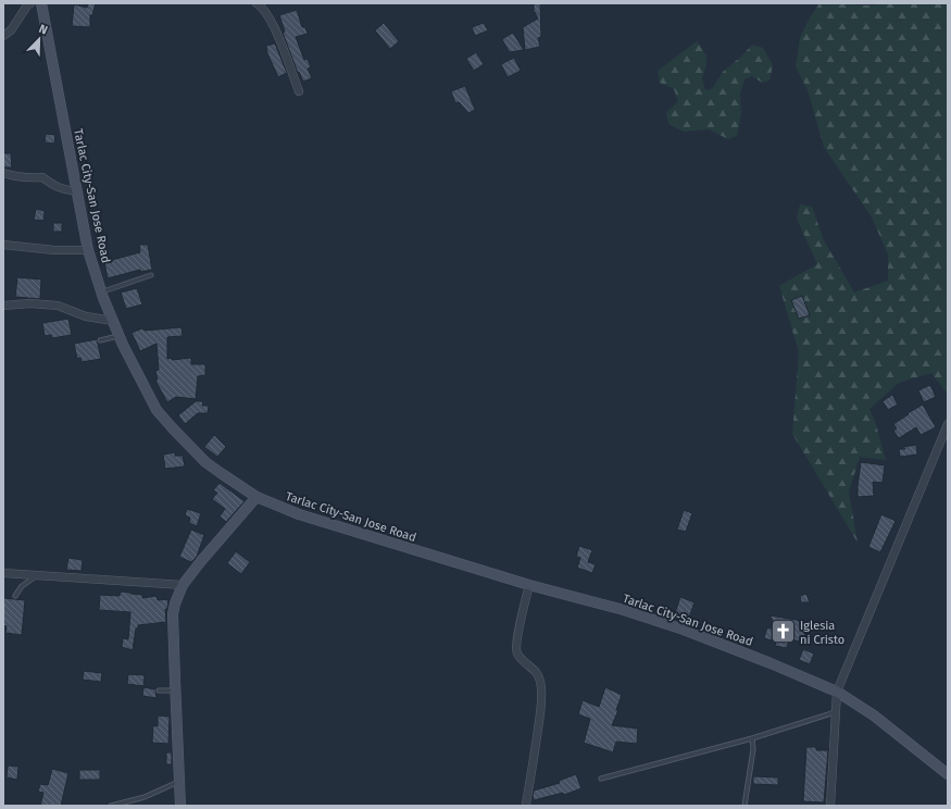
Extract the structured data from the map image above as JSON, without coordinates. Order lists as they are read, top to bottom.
{
  "streets": {
    "main road": ["Tarlac City-San Jose Road"]
  },
  "places": {
    "church": ["Iglesia ni Cristo"]
  },
  "north": "top right"
}
